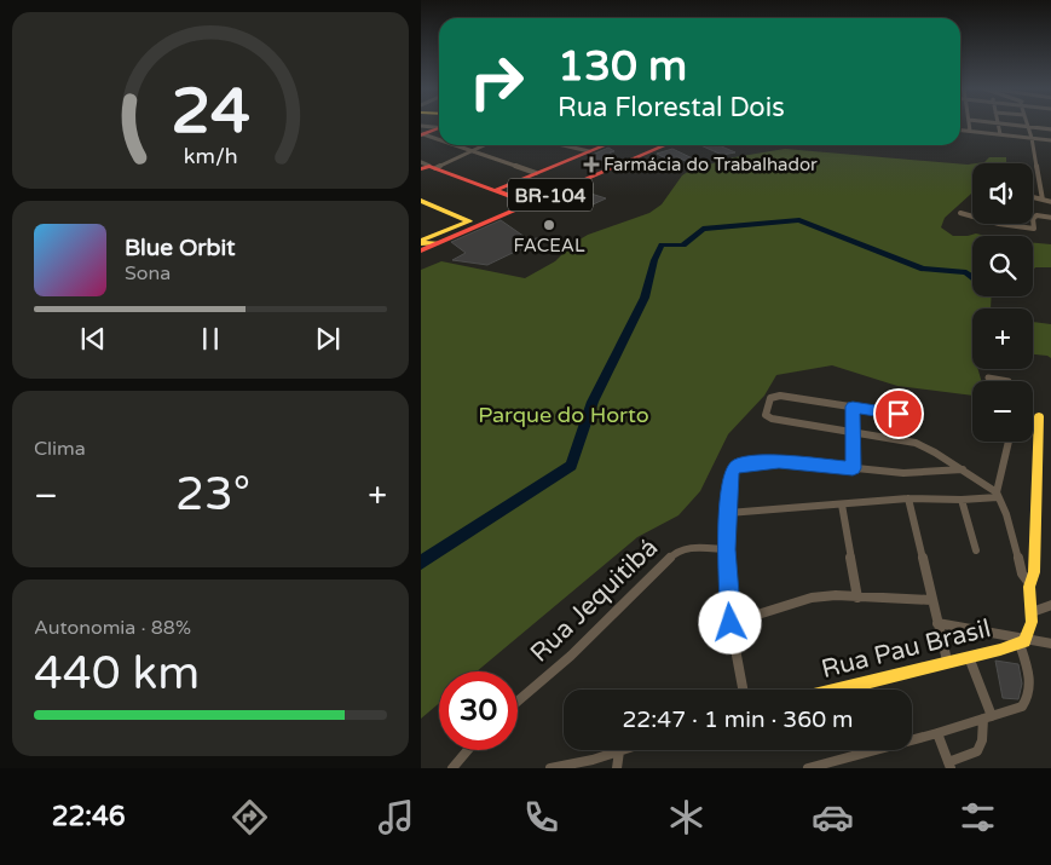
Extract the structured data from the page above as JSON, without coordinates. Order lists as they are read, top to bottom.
{
  "streets": {
    "main road": ["BR-104", "Rua Pau Brasil"],
    "street": ["Rua Jequitibá"]
  },
  "parks": ["Parque do Horto"],
  "places": {
    "health": ["Farmácia do Trabalhador"],
    "other": ["FACEAL"]
  },
  "page": {
    "turn": ["130 m", "Rua Florestal Dois"],
    "map_buttons": ["+", "−"],
    "song": ["Blue Orbit", "Sona"],
    "tile": [
      "Clima",
      ["Autonomia · 88%", "440 km"]
    ],
    "heat": ["−", "23°", "+"],
    "limit": "30",
    "trip": "22:47 · 1 min · 360 m",
    "tabs": "22:46",
    "gauge": ["24", "km/h"]
  }
}
